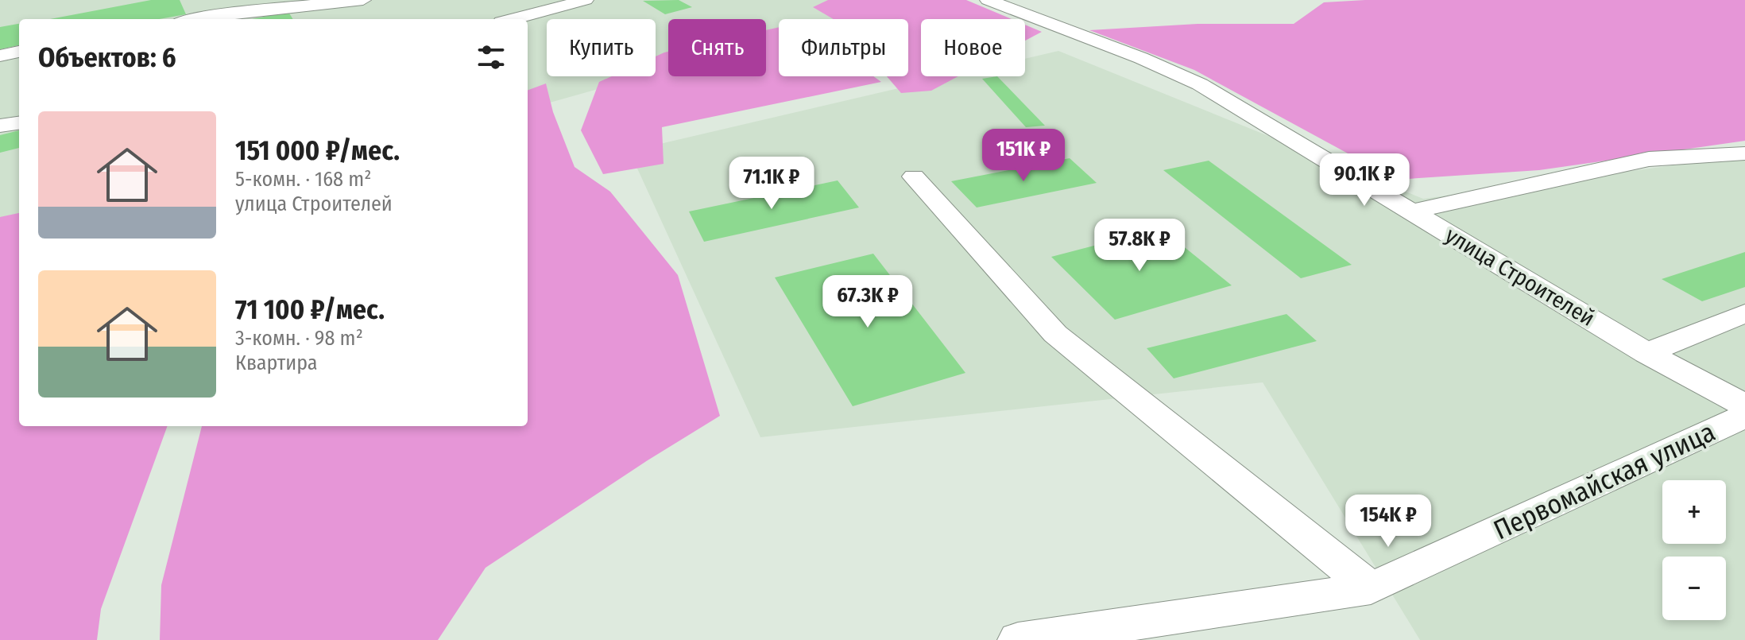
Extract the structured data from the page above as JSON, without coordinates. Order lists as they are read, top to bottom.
{
  "streets": {
    "street": ["улица Строителей", "Первомайская улица"]
  },
  "page": {
    "chip": [
      "Купить",
      "Снять",
      "Фильтры",
      "Новое"
    ],
    "heading": "Объектов: 6",
    "list": [
      {
        "name": "151 000 ₽/мес.",
        "note": "5-комн. · 168 m² · улица Строителей"
      },
      {
        "name": "71 100 ₽/мес.",
        "note": "3-комн. · 98 m² · Квартира"
      }
    ],
    "price": [
      "151K ₽",
      "90.1K ₽",
      "71.1K ₽",
      "57.8K ₽",
      "67.3K ₽",
      "154K ₽"
    ],
    "map_buttons": ["+", "−"]
  }
}
